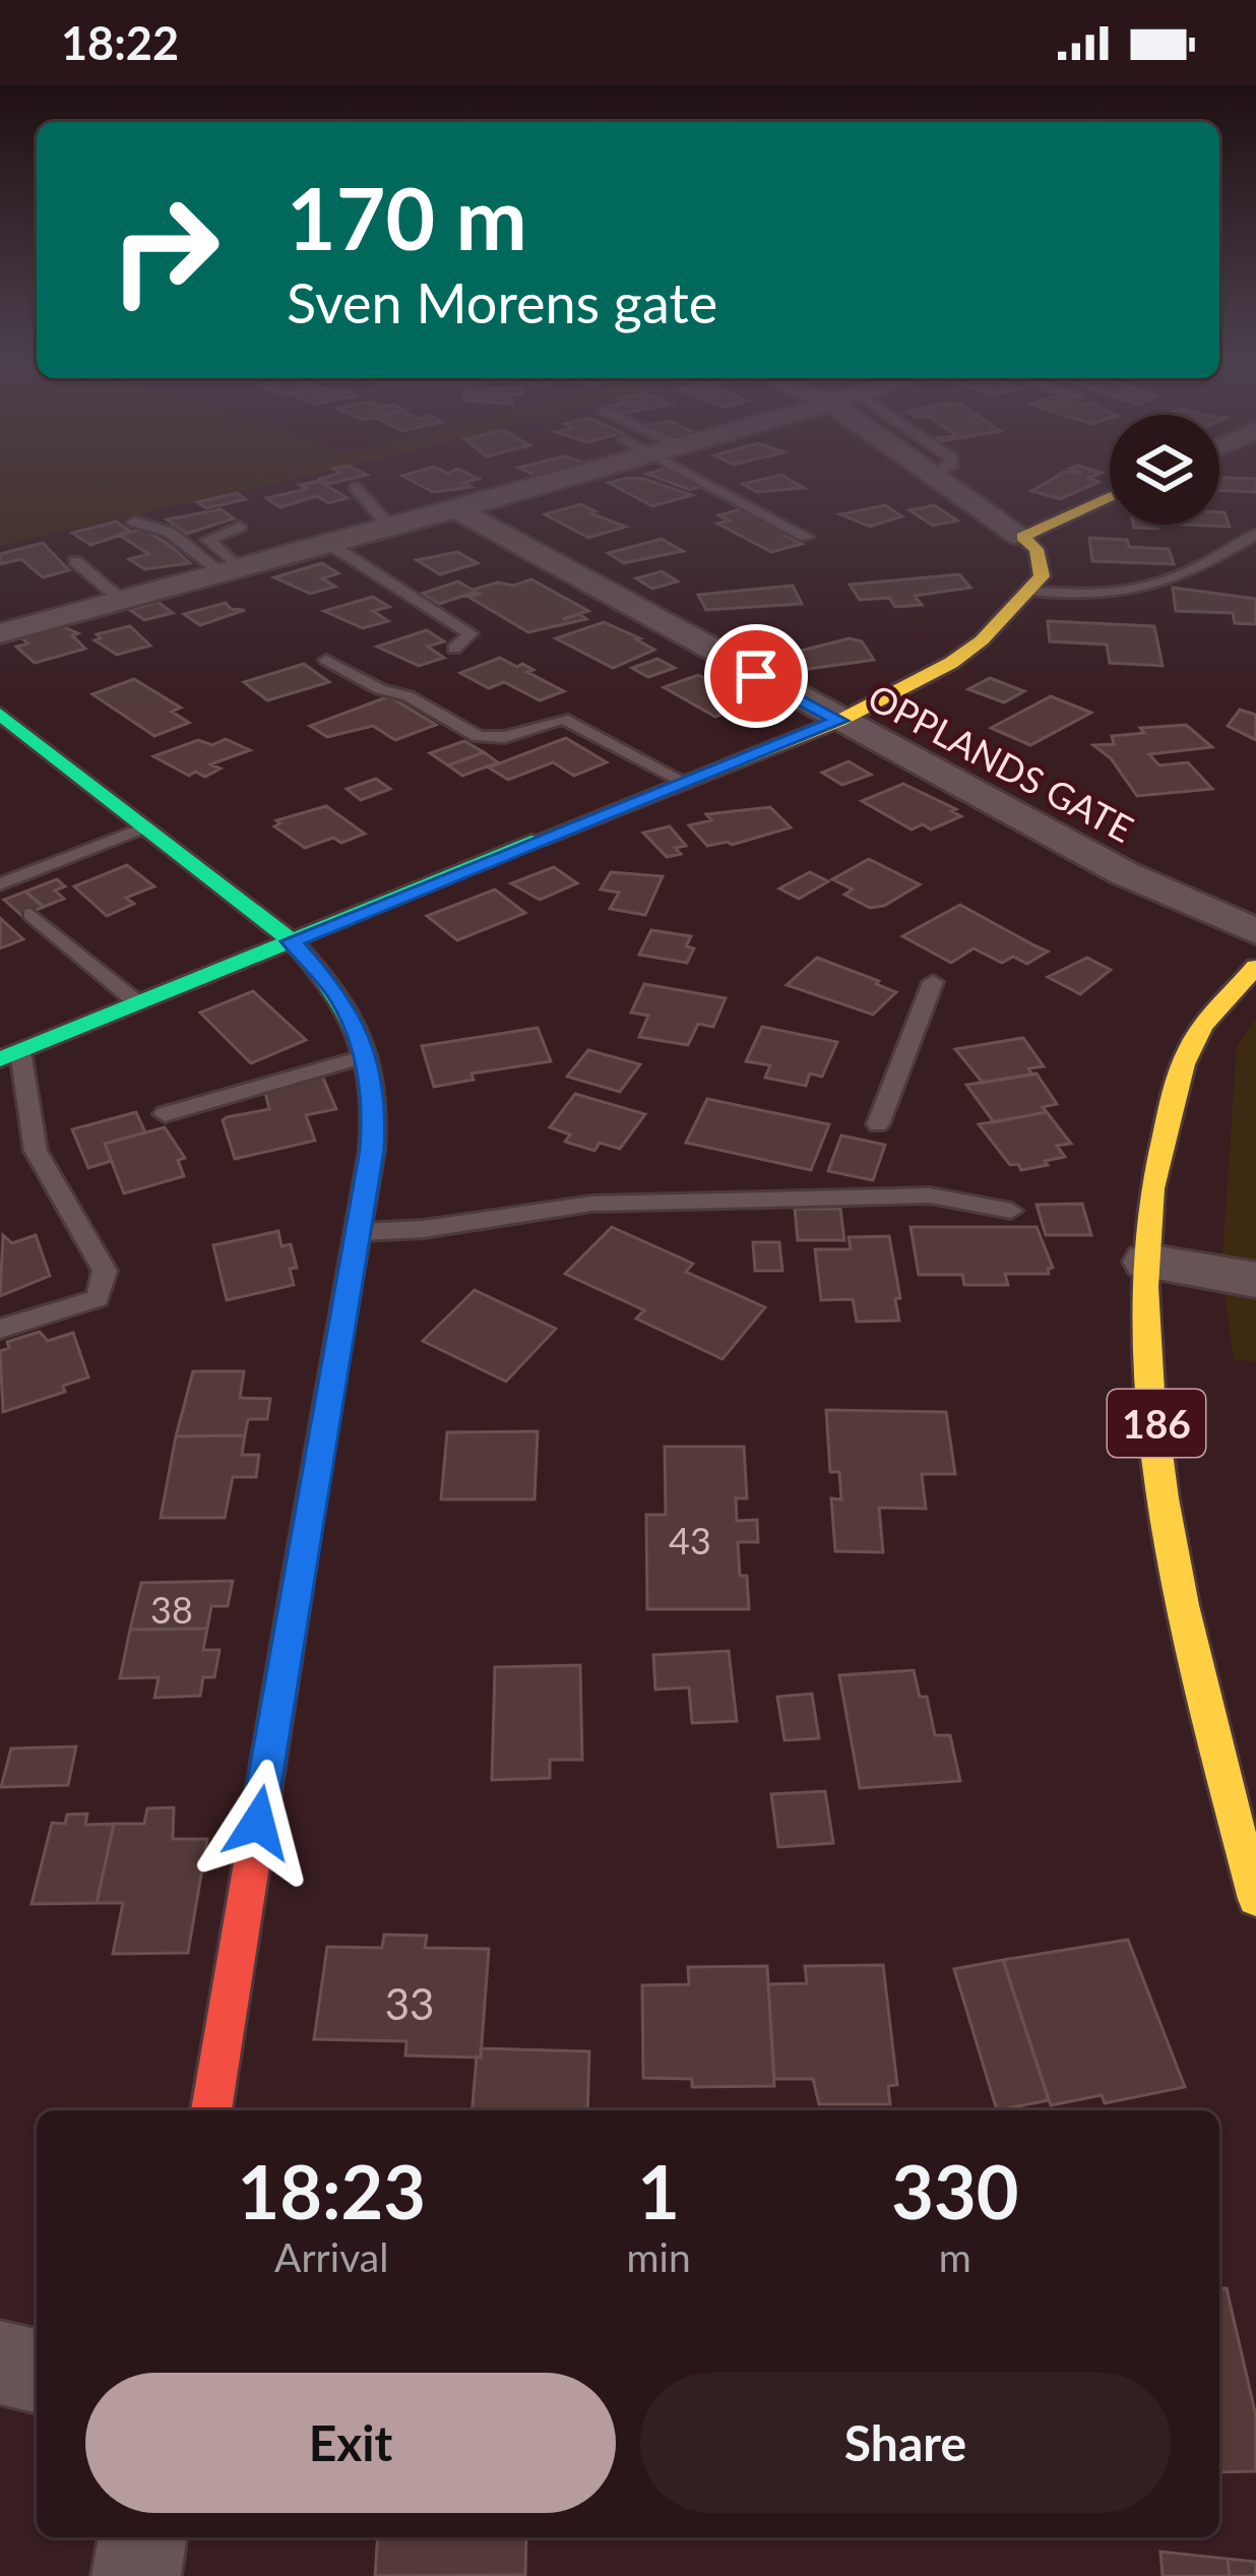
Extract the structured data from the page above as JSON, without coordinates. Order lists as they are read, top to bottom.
{
  "streets": {
    "street": ["OPPLANDS GATE", "186"]
  },
  "house_numbers": ["43", "38", "33"],
  "page": {
    "status": "18:22",
    "turn": ["170 m", "Sven Morens gate"],
    "eta": [
      "18:23",
      "Arrival",
      "1",
      "min",
      "330",
      "m"
    ],
    "buttons": ["Exit", "Share"]
  }
}
